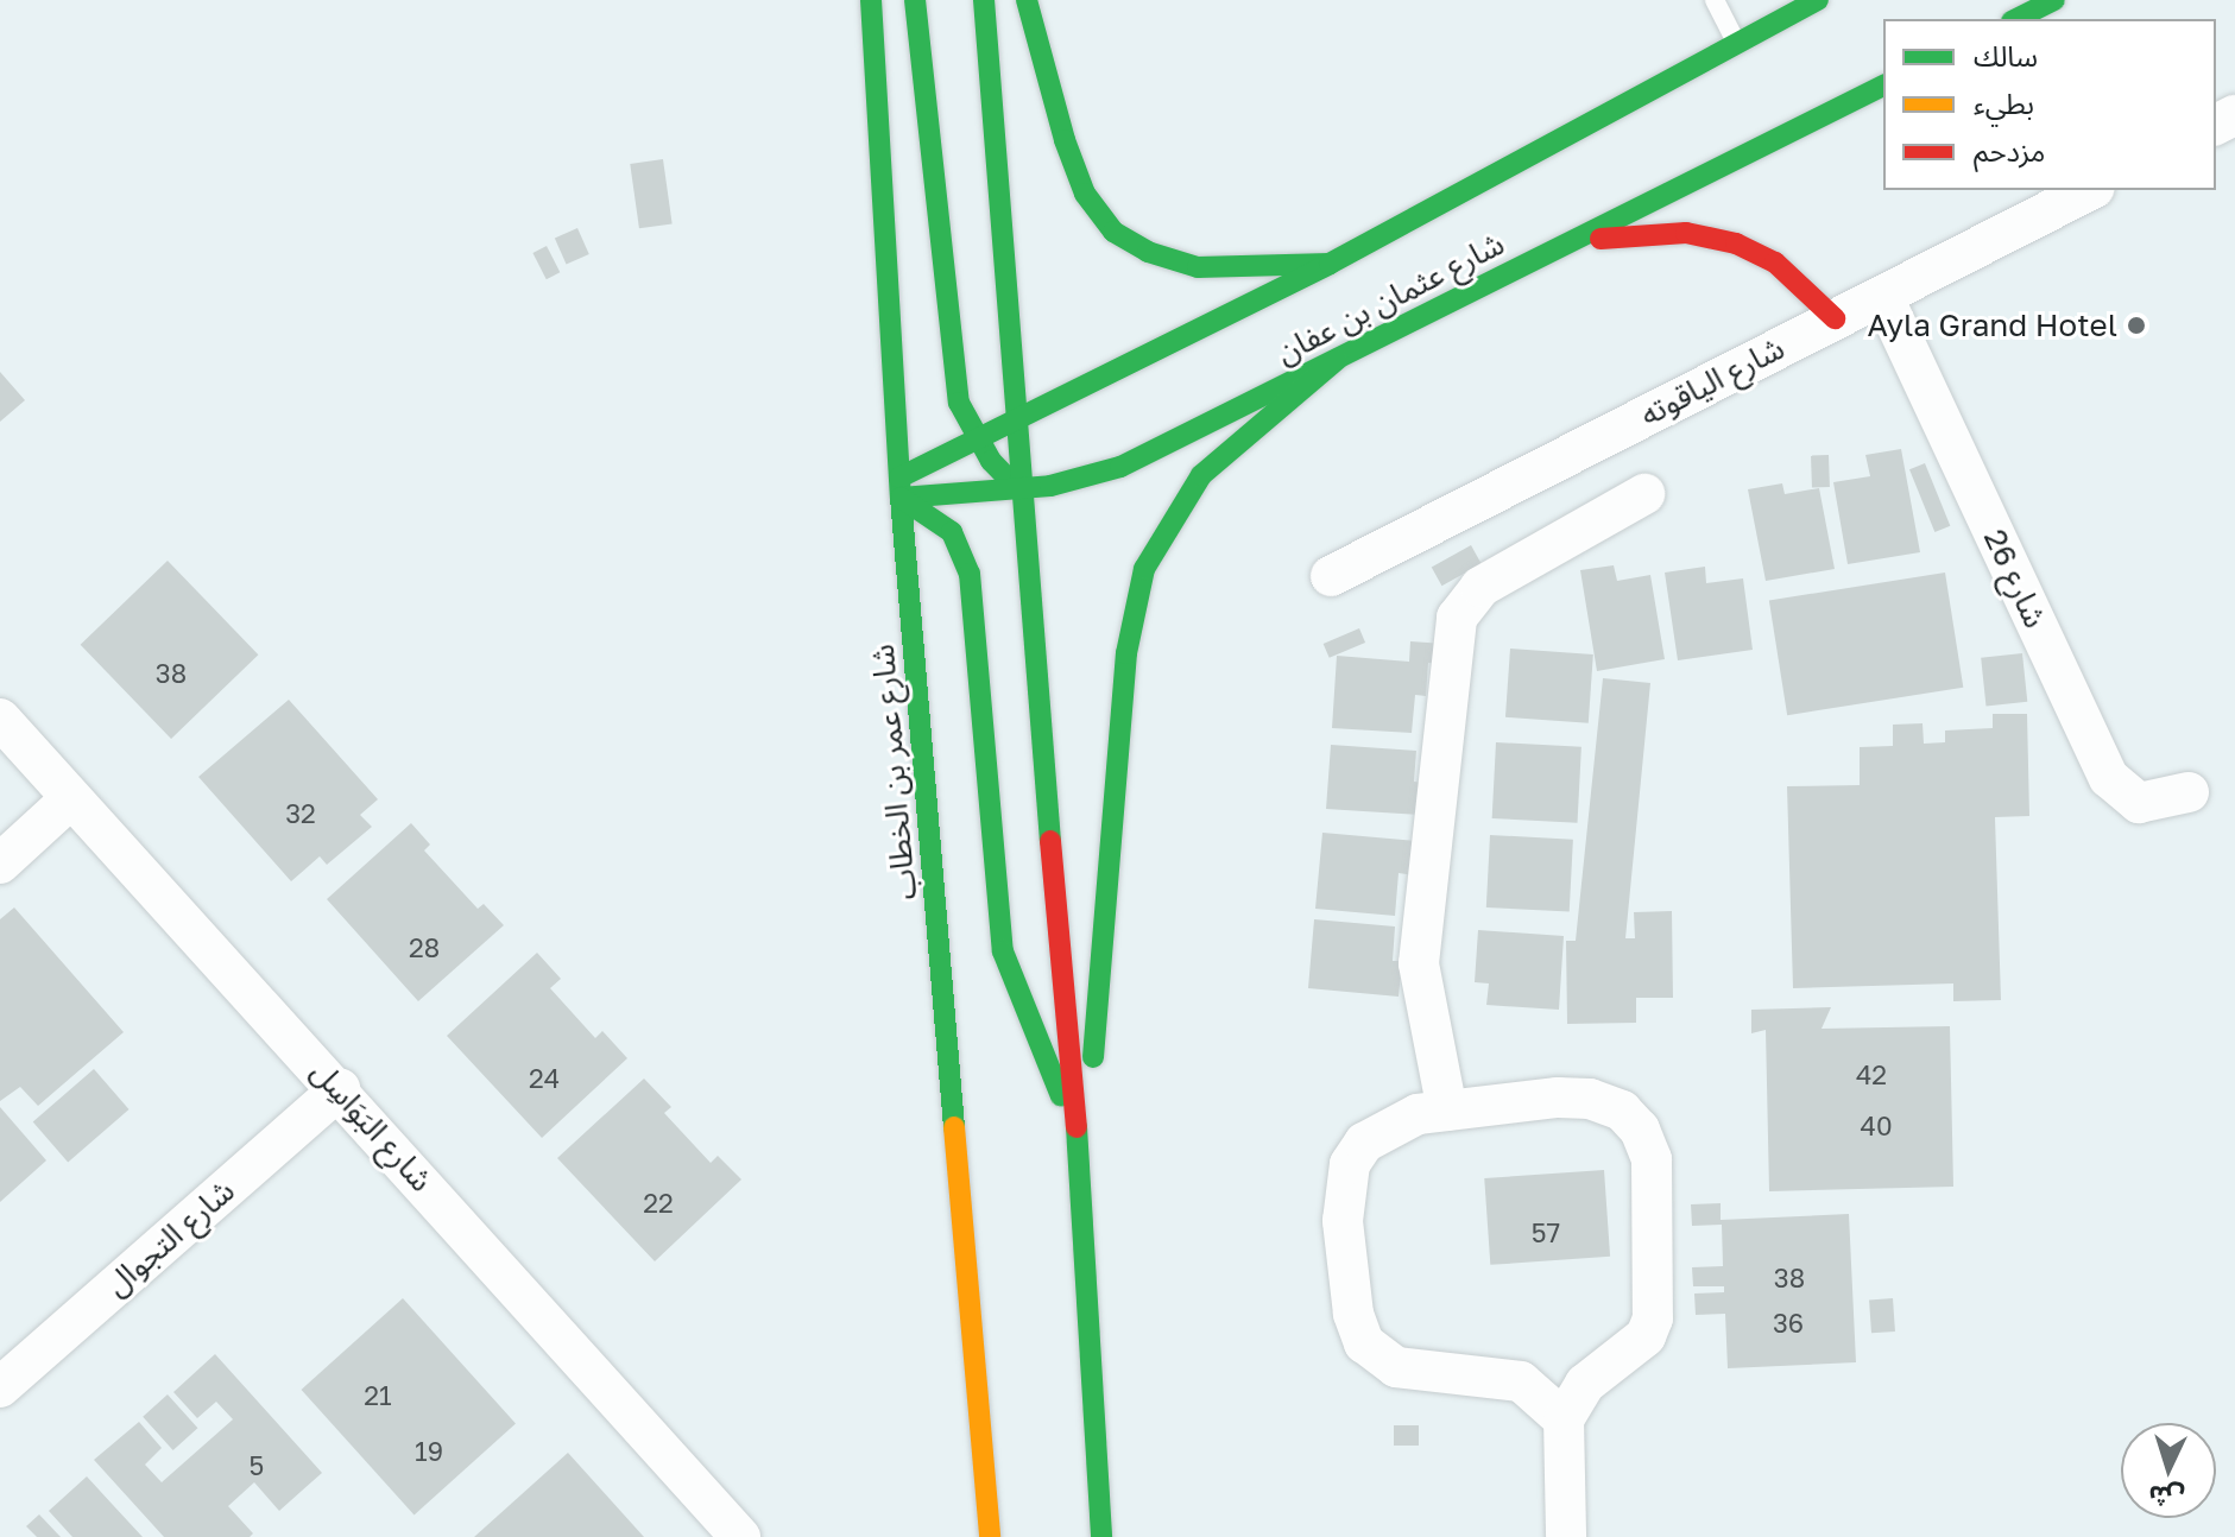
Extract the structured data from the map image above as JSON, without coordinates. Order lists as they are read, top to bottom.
{
  "streets": {
    "main road": ["شارع عثمان بن عفان", "شارع عمر بن الخطاب"],
    "street": [
      "شارع الياقوته",
      "شارع 26",
      "شارع البَوَاسِل",
      "شارع التجوال"
    ]
  },
  "crossings": [
    ["شارع عثمان بن عفان", "شارع عمر بن الخطاب"],
    ["شارع الياقوته", "شارع 26"],
    ["شارع البَوَاسِل", "شارع التجوال"]
  ],
  "places": ["Ayla Grand Hotel"],
  "house_numbers": [
    "38",
    "32",
    "28",
    "42",
    "24",
    "40",
    "22",
    "57",
    "38",
    "36",
    "21",
    "19",
    "5"
  ],
  "legend": ["سالك", "بطيء", "مزدحم"],
  "north": "bottom"
}
